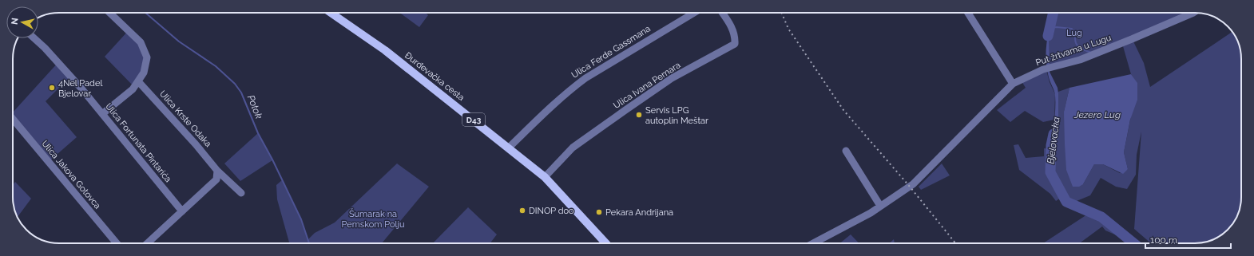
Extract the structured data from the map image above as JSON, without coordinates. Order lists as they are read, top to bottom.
{
  "streets": {
    "main road": ["Đurđevačka cesta", "D43"],
    "street": [
      "Put žrtvama u Lugu",
      "Ulica Ferde Gassmana",
      "Ulica Ivana Pernara",
      "Ulica Krste Odaka",
      "Ulica Fortunata Pintarića",
      "Ulica Jakova Gotovca"
    ]
  },
  "crossings": [
    ["Ulica Ferde Gassmana", "Đurđevačka cesta"],
    ["Đurđevačka cesta", "Ulica Ivana Pernara"]
  ],
  "water": ["Potok", "Jezero Lug", "Bjelovacka"],
  "parks": ["Lug", "Šumarak na Pemskom Polju"],
  "places": [
    "4Nel Padel Bjelovar",
    "Servis LPG autoplin Meštar",
    "DINOP doo",
    "Pekara Andrijana"
  ],
  "scale_bar": "100 m",
  "north": "left"
}
